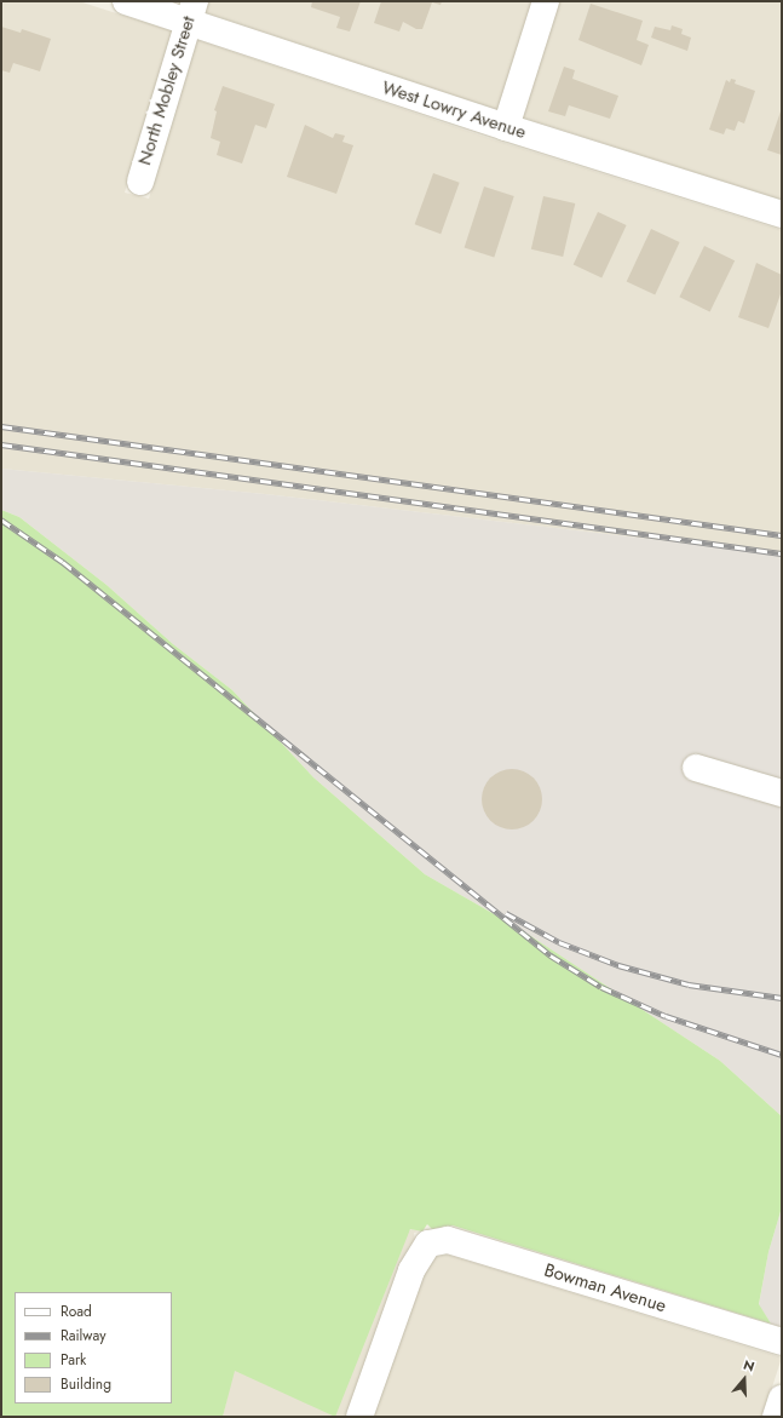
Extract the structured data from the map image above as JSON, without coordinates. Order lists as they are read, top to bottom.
{
  "streets": {
    "street": ["North Mobley Street", "West Lowry Avenue", "Bowman Avenue"]
  },
  "crossings": [
    ["North Mobley Street", "West Lowry Avenue"]
  ],
  "legend": [
    "Road",
    "Railway",
    "Park",
    "Building"
  ],
  "north": "top"
}
